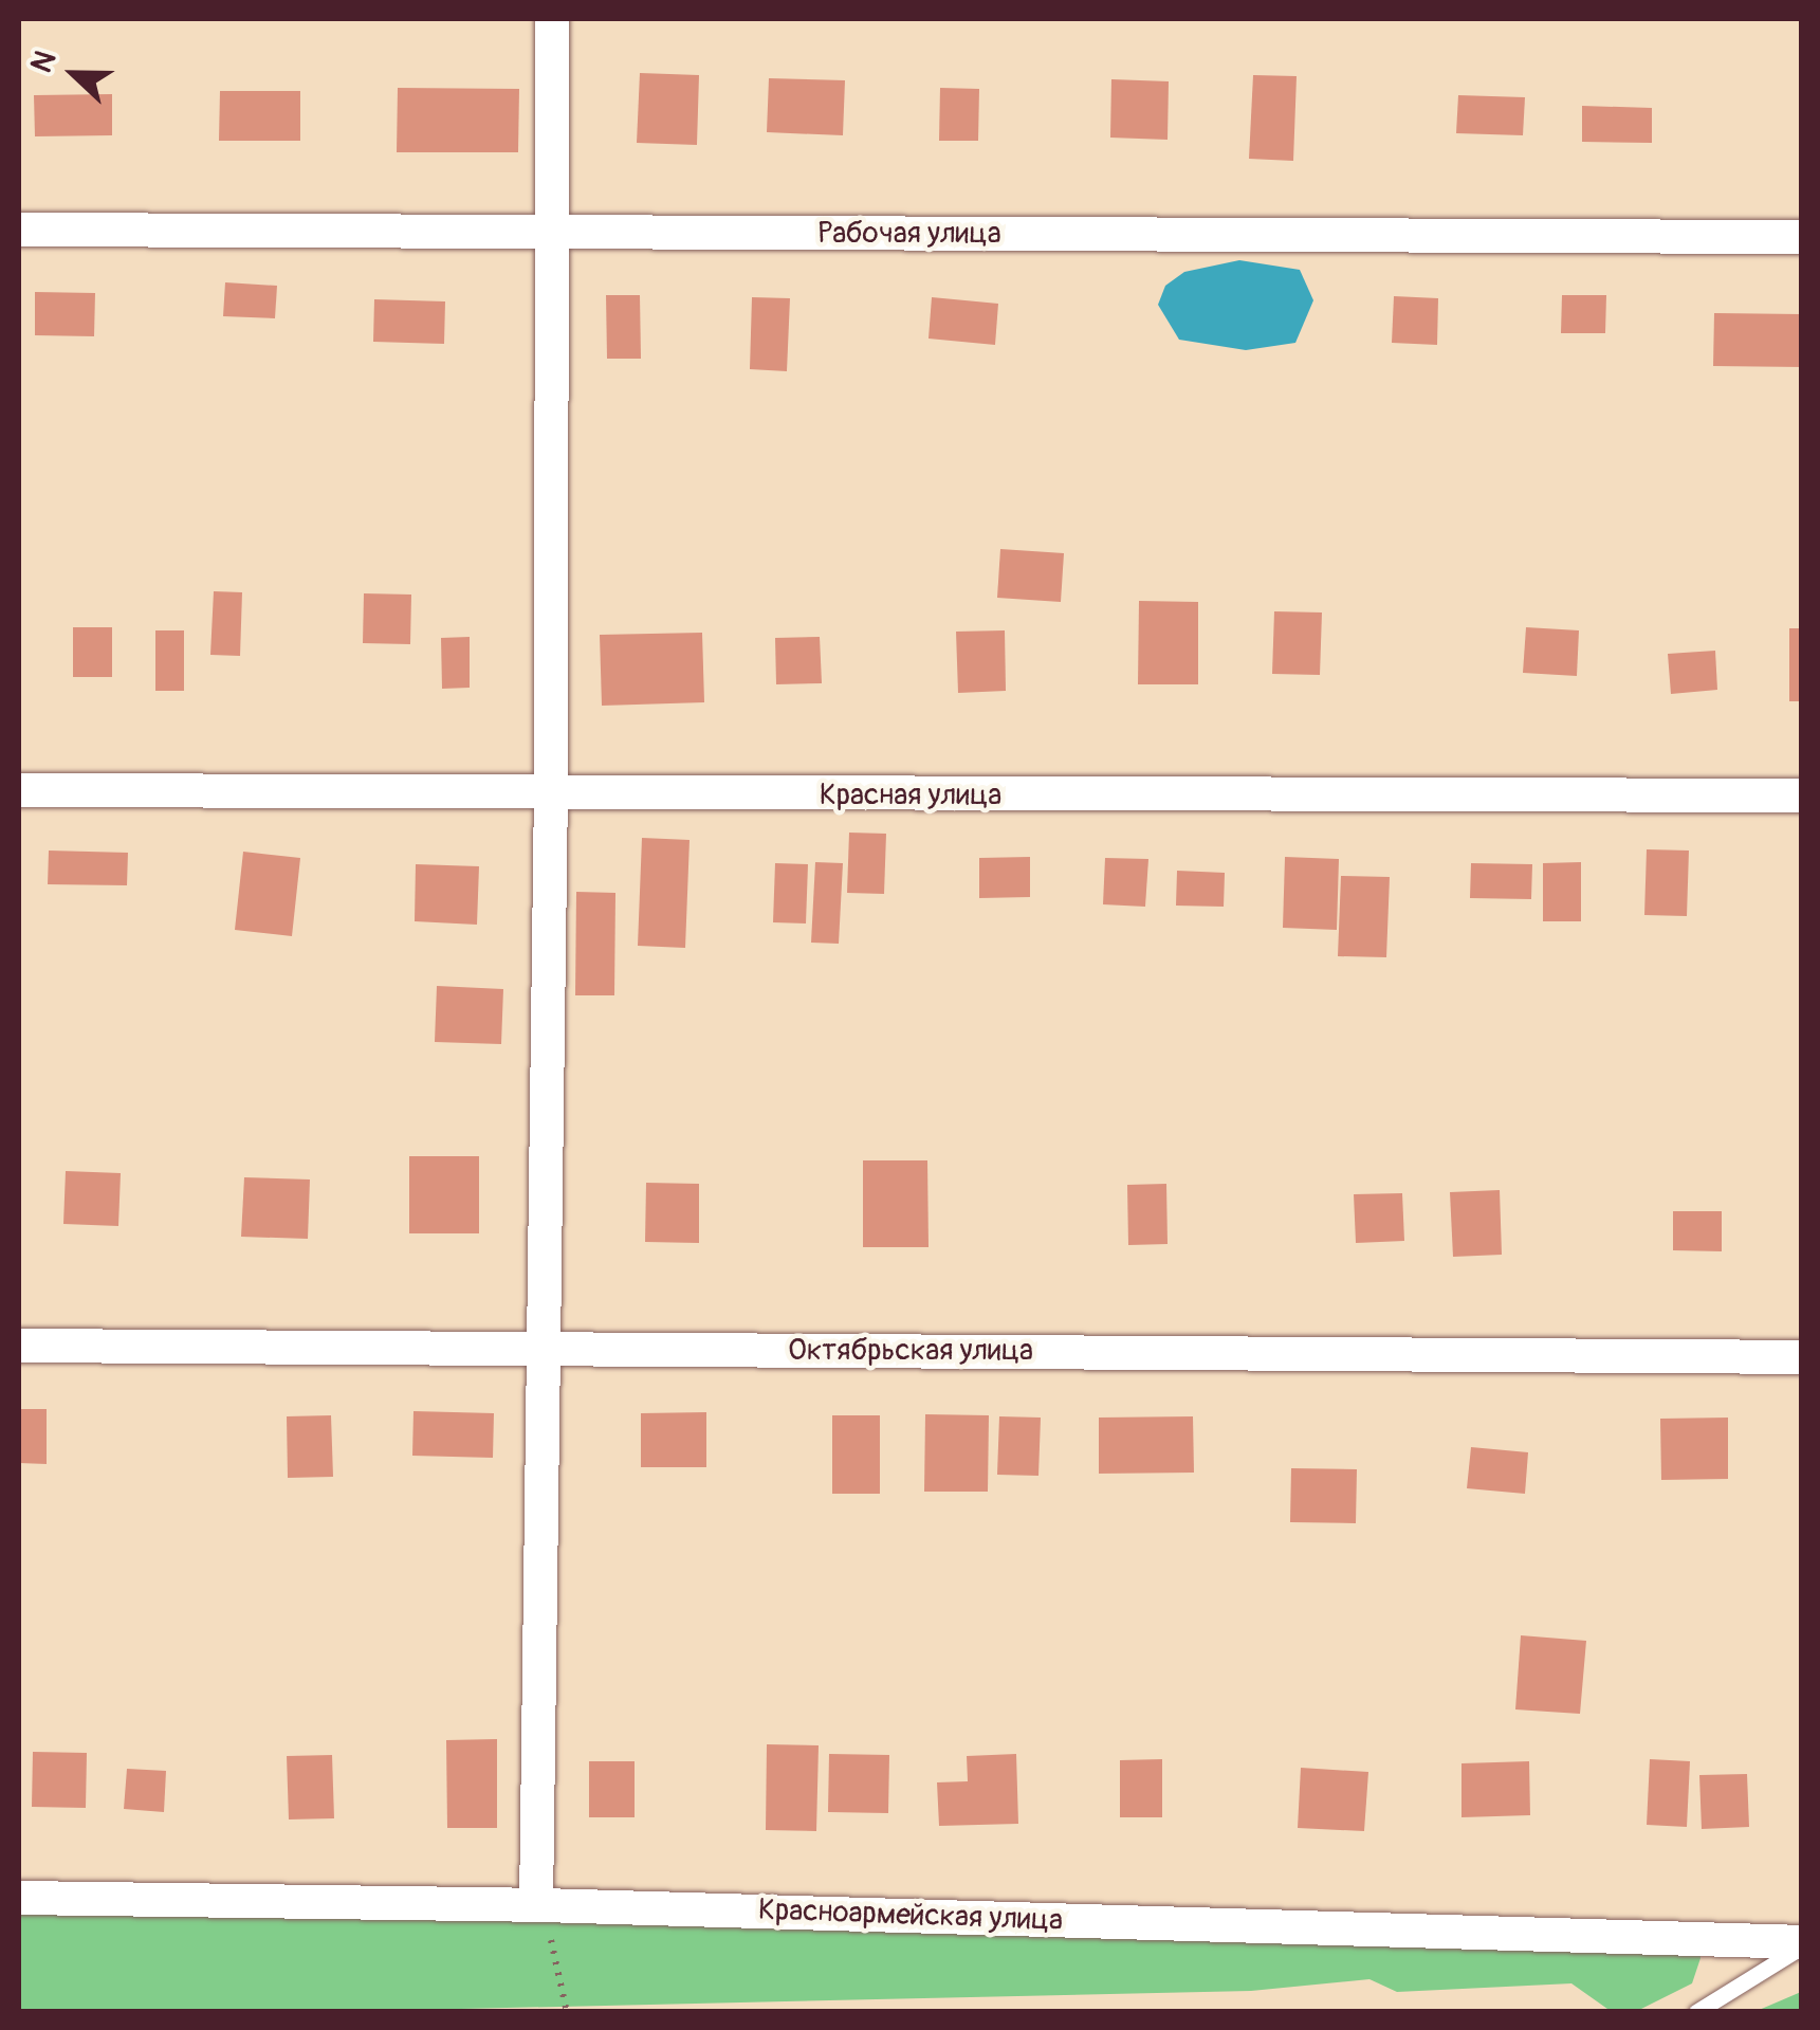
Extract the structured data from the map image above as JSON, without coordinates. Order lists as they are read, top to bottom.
{
  "streets": {
    "street": [
      "Рабочая улица",
      "Красная улица",
      "Октябрьская улица",
      "Красноармейская улица"
    ]
  },
  "north": "left"
}
